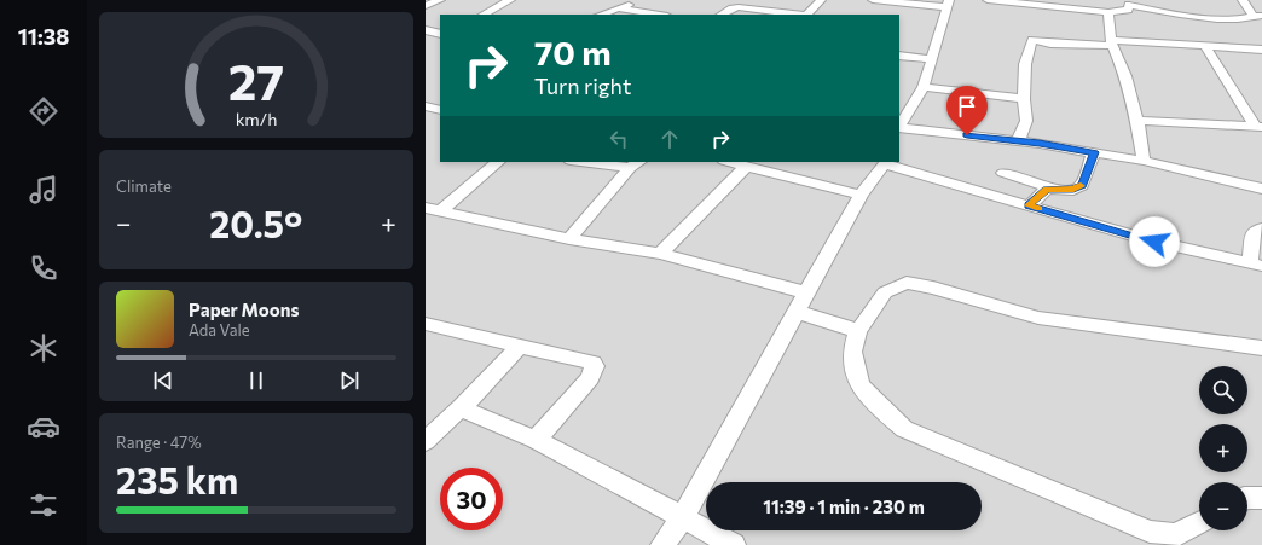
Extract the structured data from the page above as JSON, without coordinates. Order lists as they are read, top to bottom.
{
  "page": {
    "tabs": "11:38",
    "turn": ["70 m", "Turn right"],
    "tile": [
      "Climate",
      ["Range · 47%", "235 km"]
    ],
    "heat": ["−", "20.5°", "+"],
    "song": ["Paper Moons", "Ada Vale"],
    "map_buttons": ["+", "−"],
    "limit": "30",
    "trip": "11:39 · 1 min · 230 m",
    "gauge": ["27", "km/h"]
  }
}
